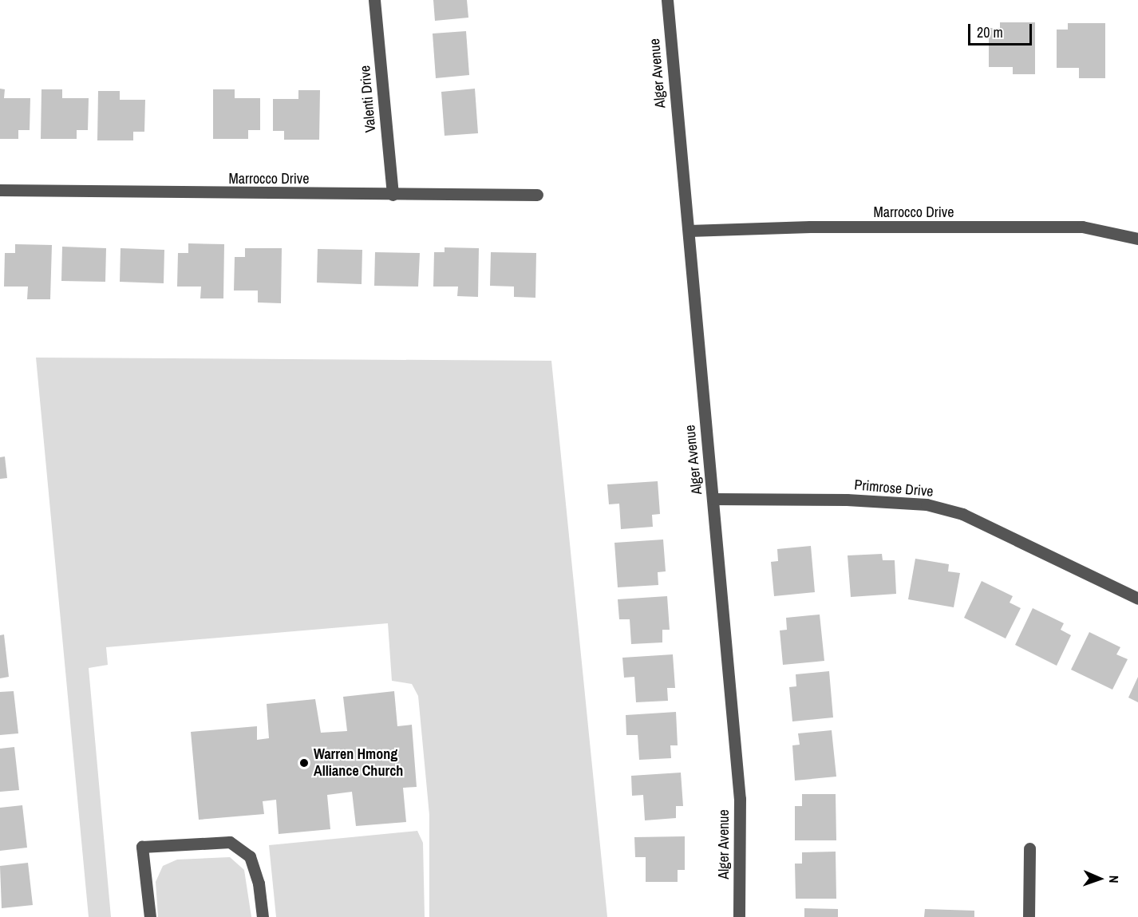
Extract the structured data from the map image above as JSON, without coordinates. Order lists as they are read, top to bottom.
{
  "streets": {
    "street": [
      "Alger Avenue",
      "Valenti Drive",
      "Marrocco Drive",
      "Primrose Drive"
    ]
  },
  "crossings": [
    ["Alger Avenue", "Marrocco Drive"],
    ["Alger Avenue", "Primrose Drive"],
    ["Valenti Drive", "Marrocco Drive"]
  ],
  "places": ["Warren Hmong Alliance Church"],
  "scale_bar": "20 m",
  "north": "right"
}
